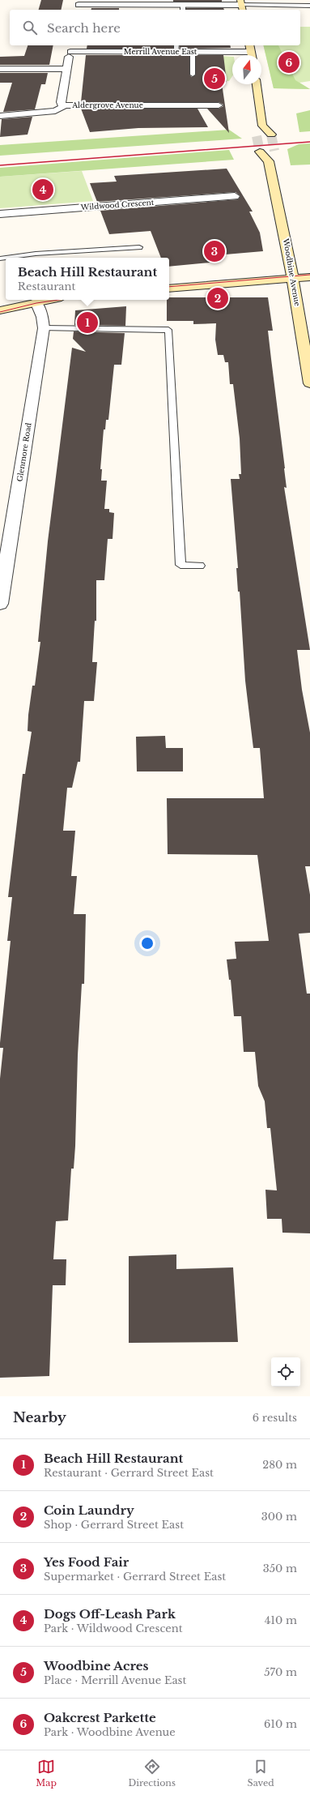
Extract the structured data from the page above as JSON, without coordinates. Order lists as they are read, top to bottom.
{
  "streets": {
    "main road": ["Woodbine Avenue"],
    "street": [
      "Merrill Avenue East",
      "Aldergrove Avenue",
      "Wildwood Crescent",
      "Glenmore Road"
    ]
  },
  "north": "top",
  "page": {
    "search": "Search here",
    "pins": [
      "6",
      "5",
      "4",
      "3",
      "2",
      "1"
    ],
    "popup": ["Beach Hill Restaurant", "Restaurant"],
    "heading": ["Nearby", "6 results"],
    "list": [
      {
        "mark": "1",
        "name": "Beach Hill Restaurant",
        "note": "Restaurant · Gerrard Street East",
        "value": "280 m"
      },
      {
        "mark": "2",
        "name": "Coin Laundry",
        "note": "Shop · Gerrard Street East",
        "value": "300 m"
      },
      {
        "mark": "3",
        "name": "Yes Food Fair",
        "note": "Supermarket · Gerrard Street East",
        "value": "350 m"
      },
      {
        "mark": "4",
        "name": "Dogs Off-Leash Park",
        "note": "Park · Wildwood Crescent",
        "value": "410 m"
      },
      {
        "mark": "5",
        "name": "Woodbine Acres",
        "note": "Place · Merrill Avenue East",
        "value": "570 m"
      },
      {
        "mark": "6",
        "name": "Oakcrest Parkette",
        "note": "Park · Woodbine Avenue",
        "value": "610 m"
      }
    ],
    "nav": ["Map", "Directions", "Saved"]
  }
}
